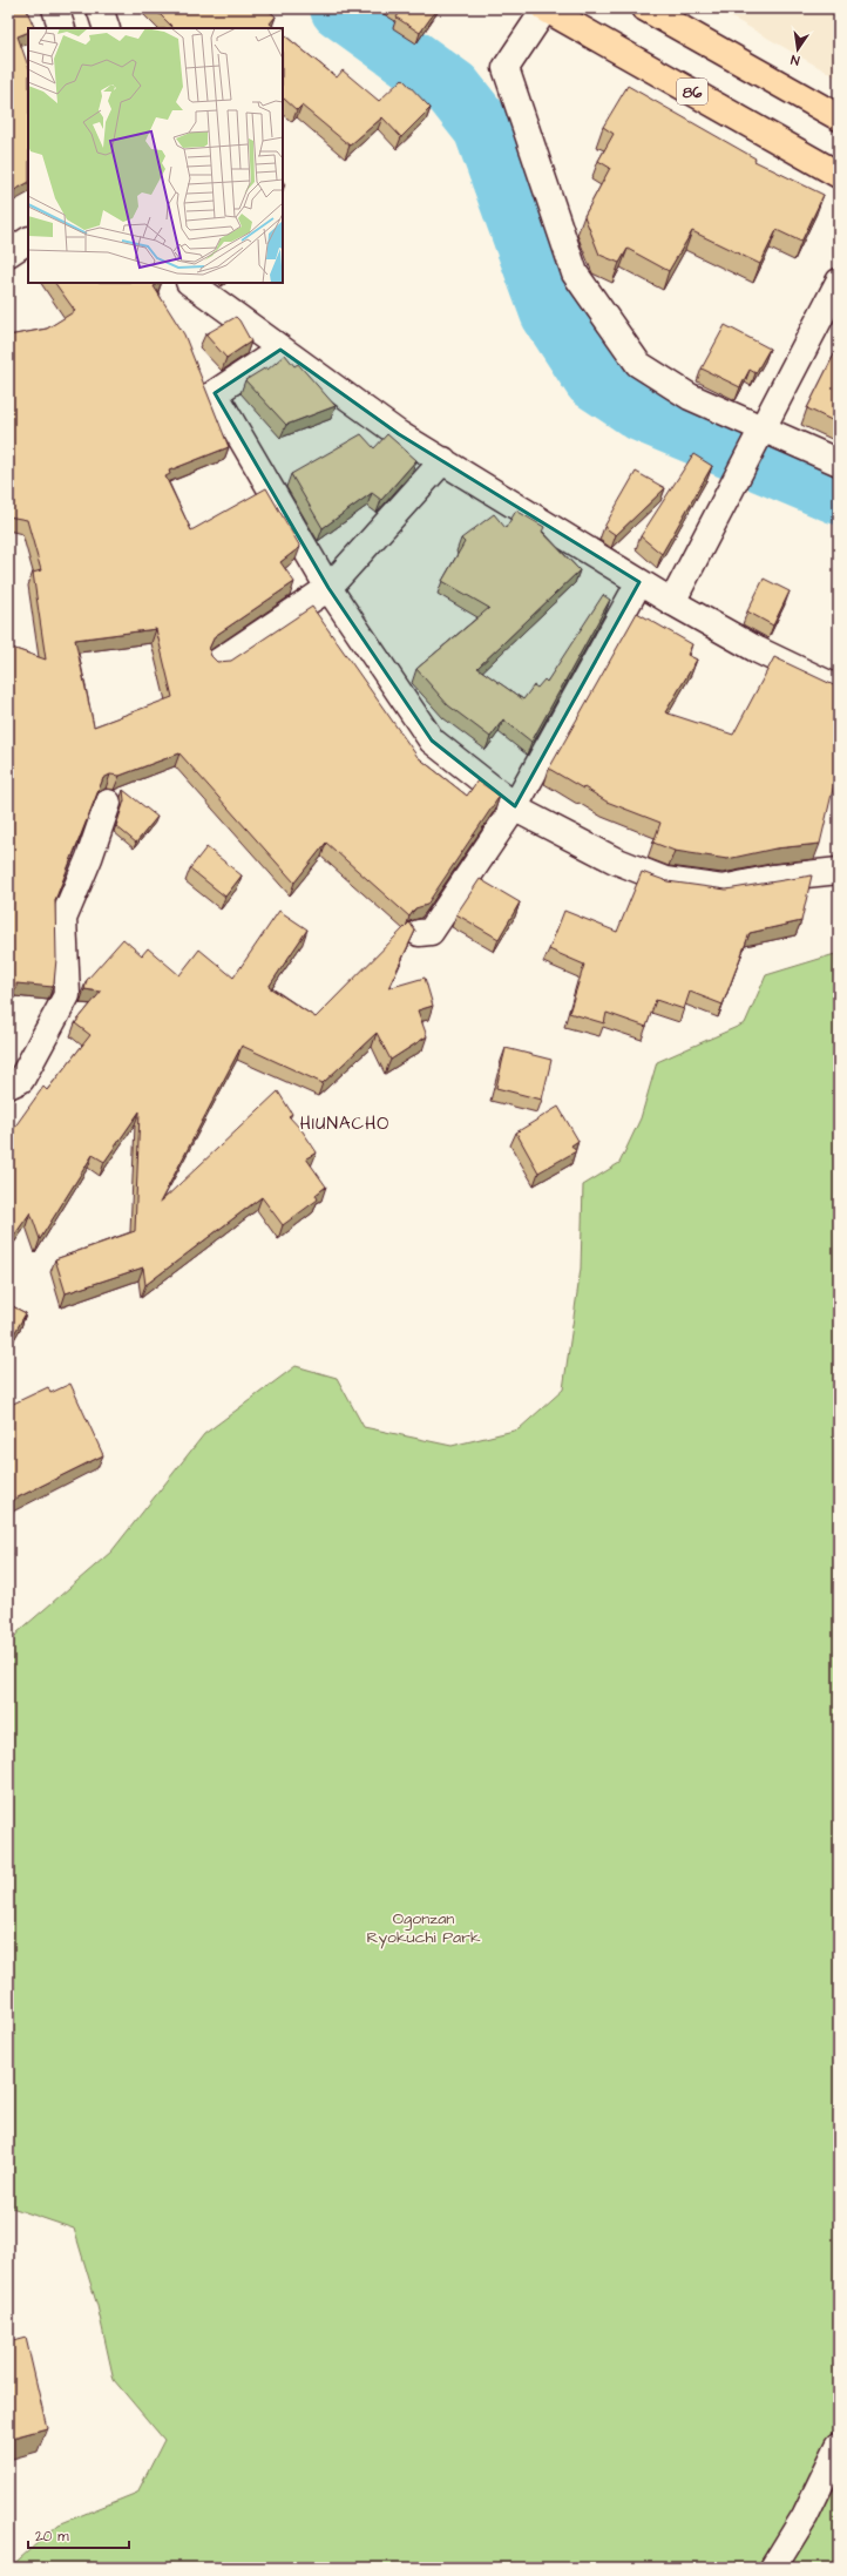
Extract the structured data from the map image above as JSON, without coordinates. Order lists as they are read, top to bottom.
{
  "streets": {
    "main road": ["86"]
  },
  "districts": ["HIUNACHO"],
  "parks": ["Ogonzan Ryokuchi Park"],
  "scale_bar": "20 m",
  "north": "bottom"
}
